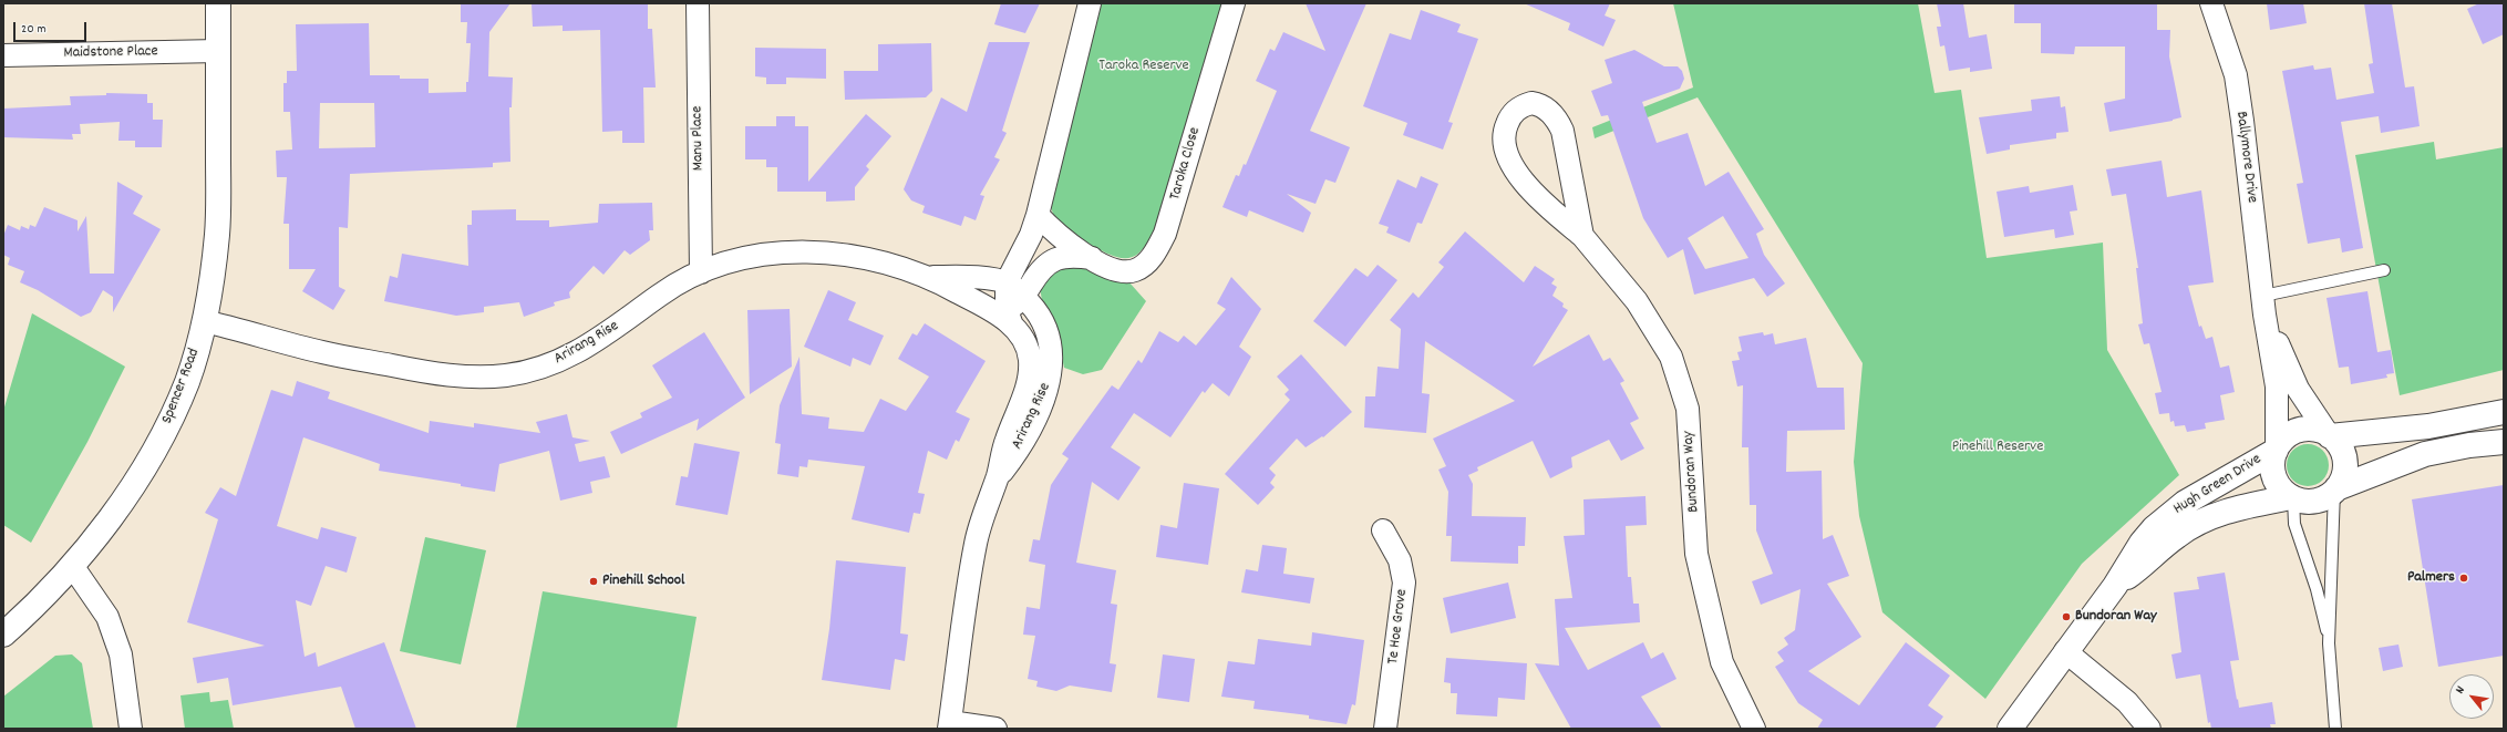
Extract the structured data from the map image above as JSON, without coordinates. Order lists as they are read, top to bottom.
{
  "streets": {
    "main road": ["Spencer Road", "Hugh Green Drive"],
    "street": [
      "Maidstone Place",
      "Manu Place",
      "Ballymore Drive",
      "Taroka Close",
      "Arirang Rise",
      "Bundoran Way",
      "Te Hoe Grove"
    ]
  },
  "crossings": [
    ["Maidstone Place", "Spencer Road"],
    ["Manu Place", "Arirang Rise"],
    ["Ballymore Drive", "Hugh Green Drive"],
    ["Taroka Close", "Arirang Rise"],
    ["Arirang Rise", "Spencer Road"]
  ],
  "parks": ["Taroka Reserve", "Pinehill Reserve"],
  "places": ["Palmers", "Pinehill School", "Bundoran Way"],
  "scale_bar": "20 m",
  "north": "top left"
}
